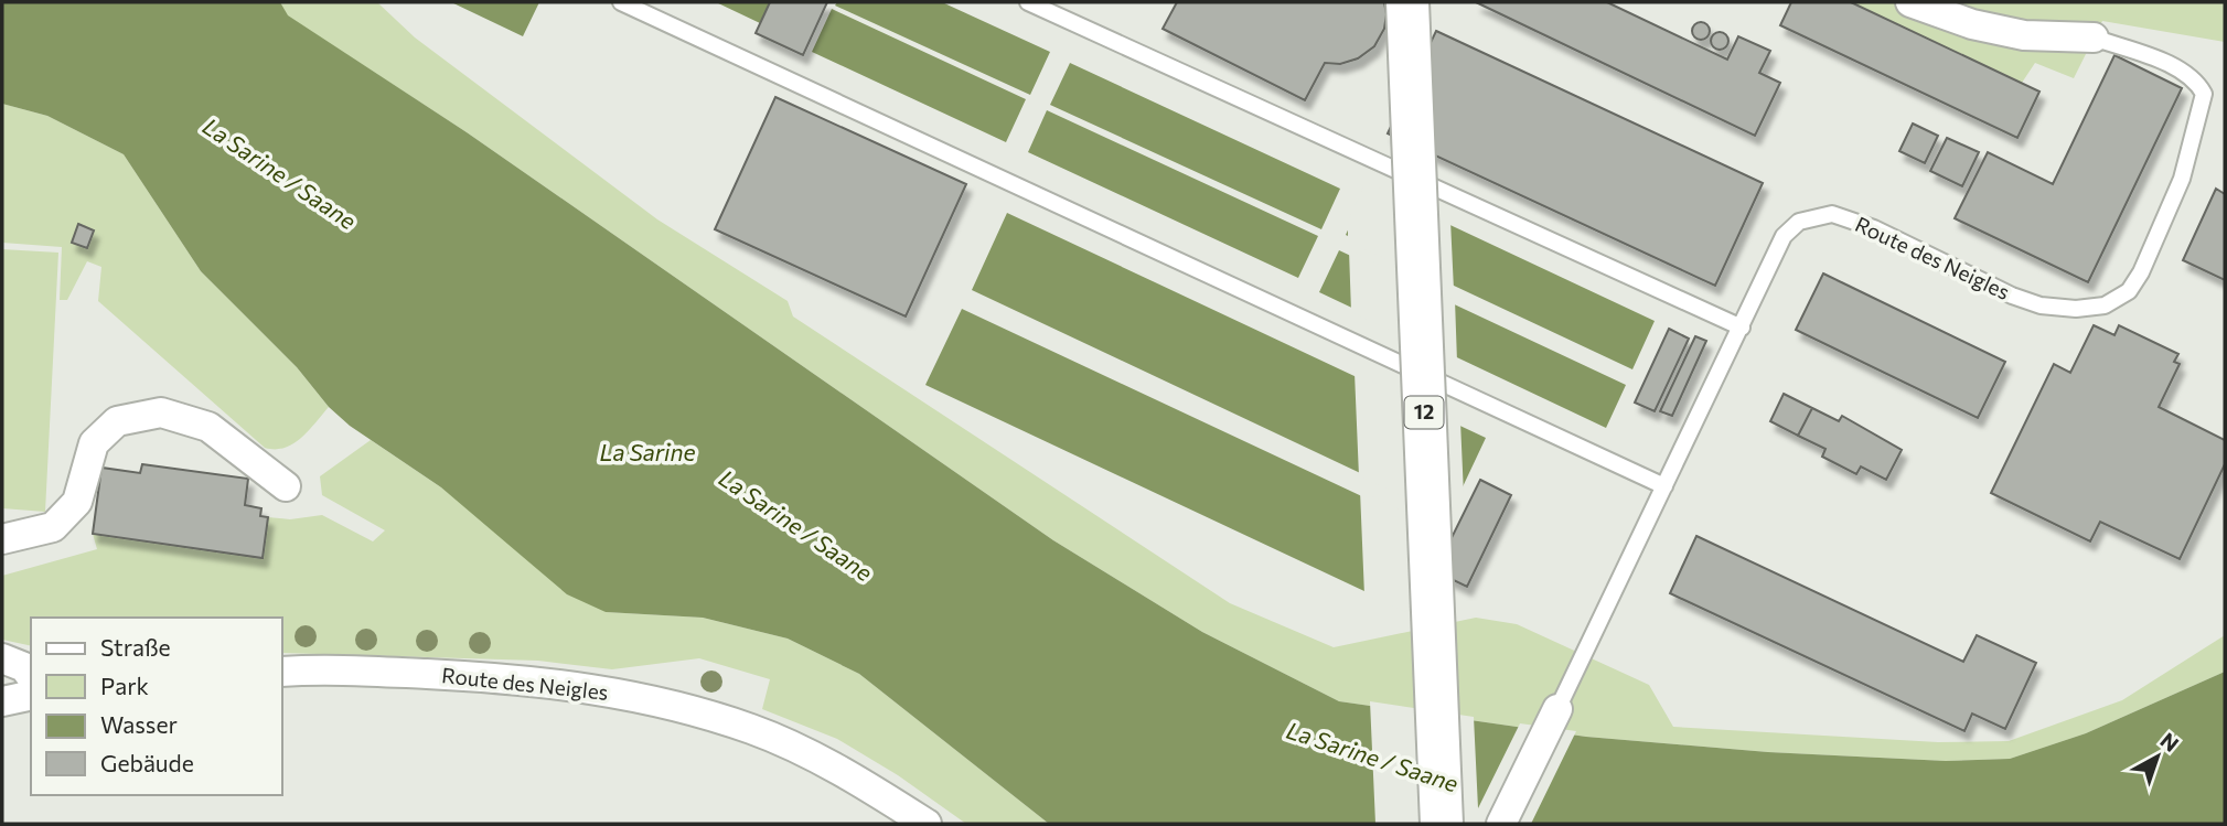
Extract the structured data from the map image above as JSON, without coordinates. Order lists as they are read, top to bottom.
{
  "streets": {
    "main road": ["12"],
    "street": ["Route des Neigles"]
  },
  "water": ["La Sarine / Saane", "La Sarine"],
  "legend": [
    "Straße",
    "Park",
    "Wasser",
    "Gebäude"
  ],
  "north": "top right"
}
